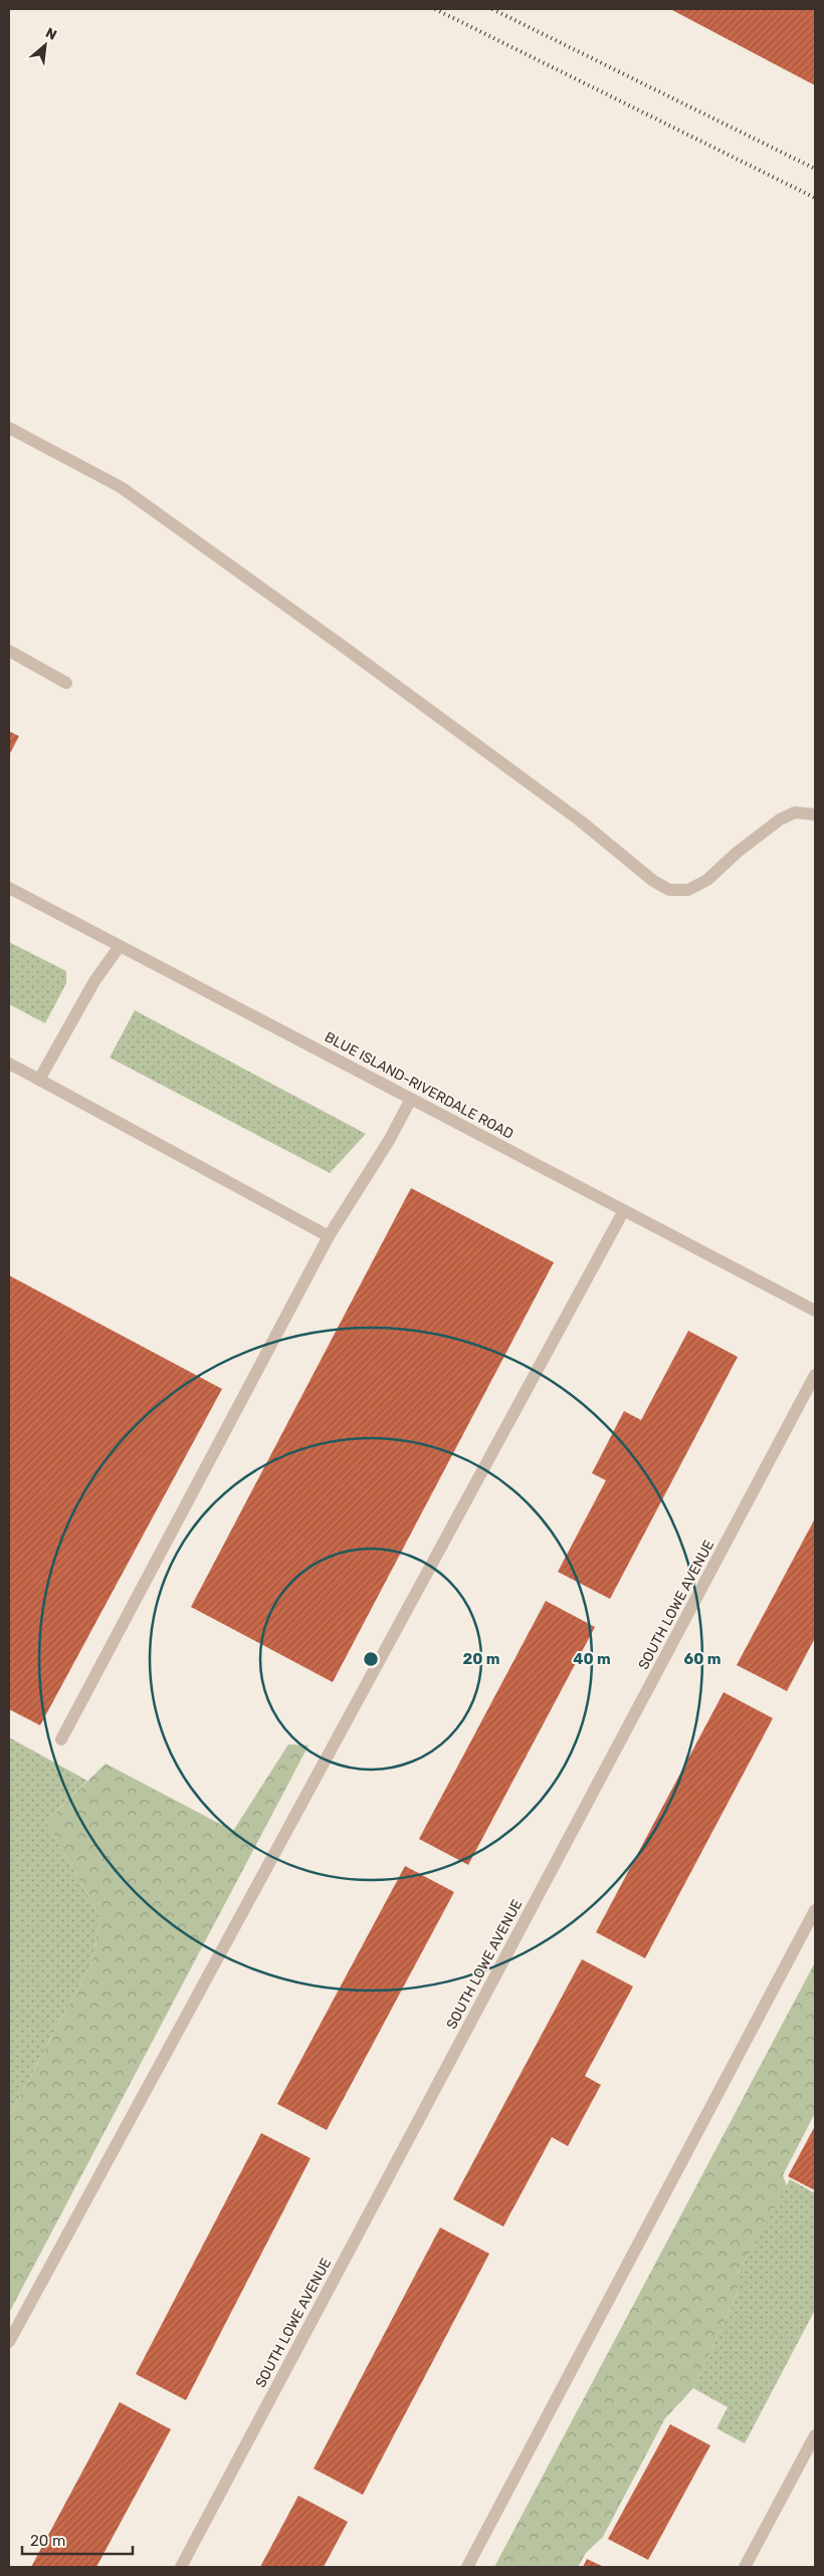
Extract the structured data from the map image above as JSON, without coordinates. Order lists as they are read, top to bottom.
{
  "streets": {
    "street": ["BLUE ISLAND-RIVERDALE ROAD", "SOUTH LOWE AVENUE"]
  },
  "scale_bar": "20 m",
  "north": "top right",
  "rings": ["20 m", "40 m", "60 m"]
}
